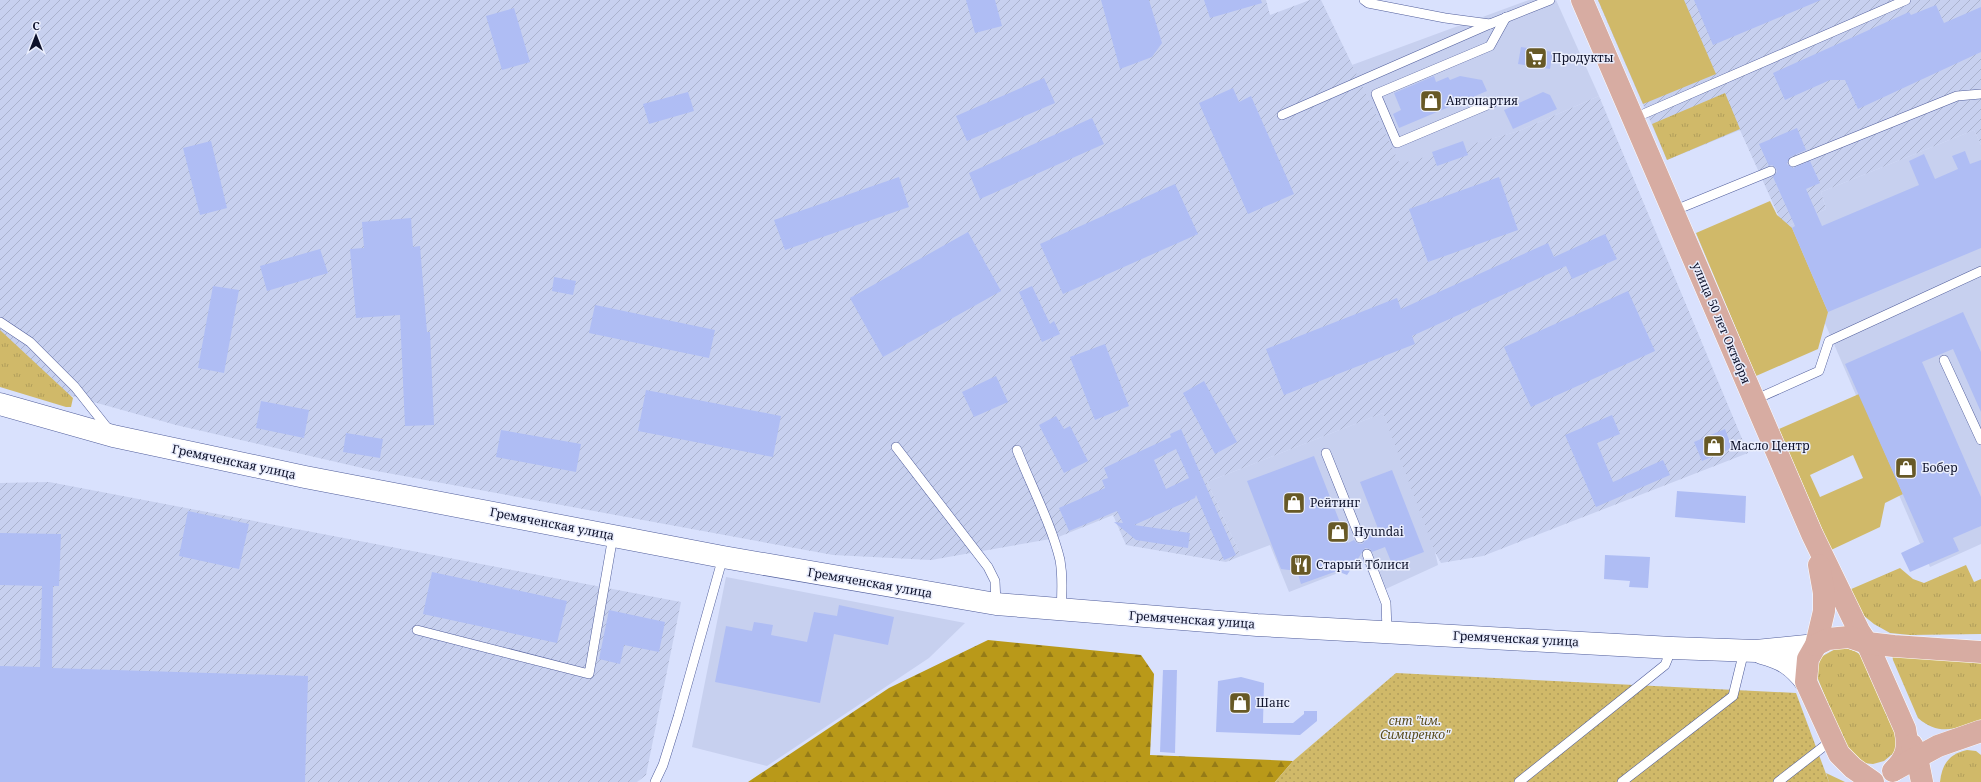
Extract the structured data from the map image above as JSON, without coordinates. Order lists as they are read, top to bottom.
{
  "streets": {
    "main road": ["улица 50 лет Октября", "Гремяченская улица"]
  },
  "parks": ["снт \"им. Симиренко\""],
  "places": {
    "supermarket": ["Продукты"],
    "shop": [
      "Автопартия",
      "Масло Центр",
      "Бобер",
      "Рейтинг",
      "Hyundai",
      "Шанс"
    ],
    "restaurant": ["Старый Тблиси"]
  },
  "north": "top"
}
